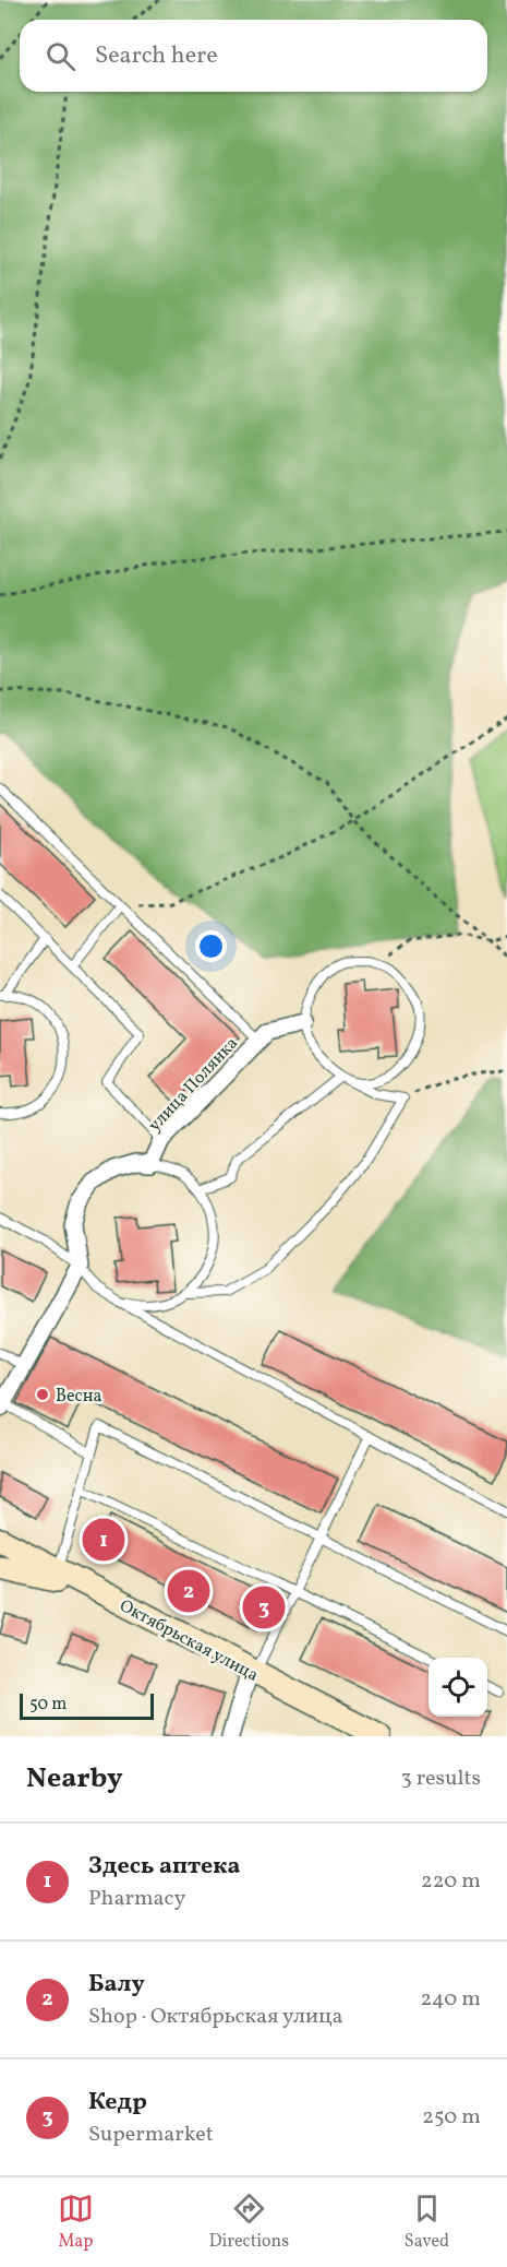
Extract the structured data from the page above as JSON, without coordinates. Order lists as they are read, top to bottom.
{
  "streets": {
    "street": ["улица Полянка", "Октябрьская улица"]
  },
  "places": ["Весна"],
  "scale_bar": "50 m",
  "page": {
    "search": "Search here",
    "pins": ["1", "2", "3"],
    "scale": "50 m",
    "heading": ["Nearby", "3 results"],
    "list": [
      {
        "mark": "1",
        "name": "Здесь аптека",
        "note": "Pharmacy",
        "value": "220 m"
      },
      {
        "mark": "2",
        "name": "Балу",
        "note": "Shop · Октябрьская улица",
        "value": "240 m"
      },
      {
        "mark": "3",
        "name": "Кедр",
        "note": "Supermarket",
        "value": "250 m"
      }
    ],
    "nav": ["Map", "Directions", "Saved"]
  }
}
